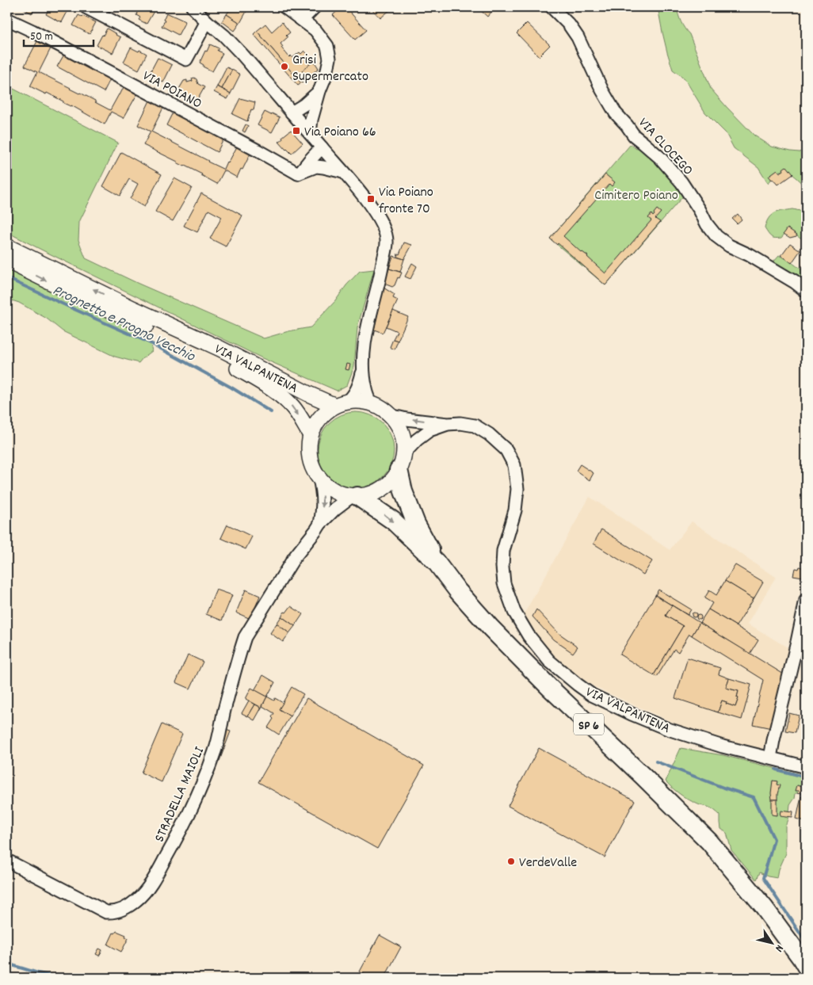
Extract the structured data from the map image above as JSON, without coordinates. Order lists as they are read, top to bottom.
{
  "streets": {
    "highway": ["VIA VALPANTENA", "SP 6"],
    "street": ["VIA POIANO", "VIA CLOCEGO", "STRADELLA MAIOLI"]
  },
  "crossings": [
    ["VIA VALPANTENA", "SP 6"],
    ["VIA VALPANTENA", "STRADELLA MAIOLI"]
  ],
  "water": ["Prognetto e Progno Vecchio"],
  "parks": ["Cimitero Poiano"],
  "places": {
    "other": ["Grisi Supermercato", "VerdeValle"],
    "transit": ["Via Poiano 66", "Via Poiano fronte 70"]
  },
  "scale_bar": "50 m",
  "north": "bottom right"
}
